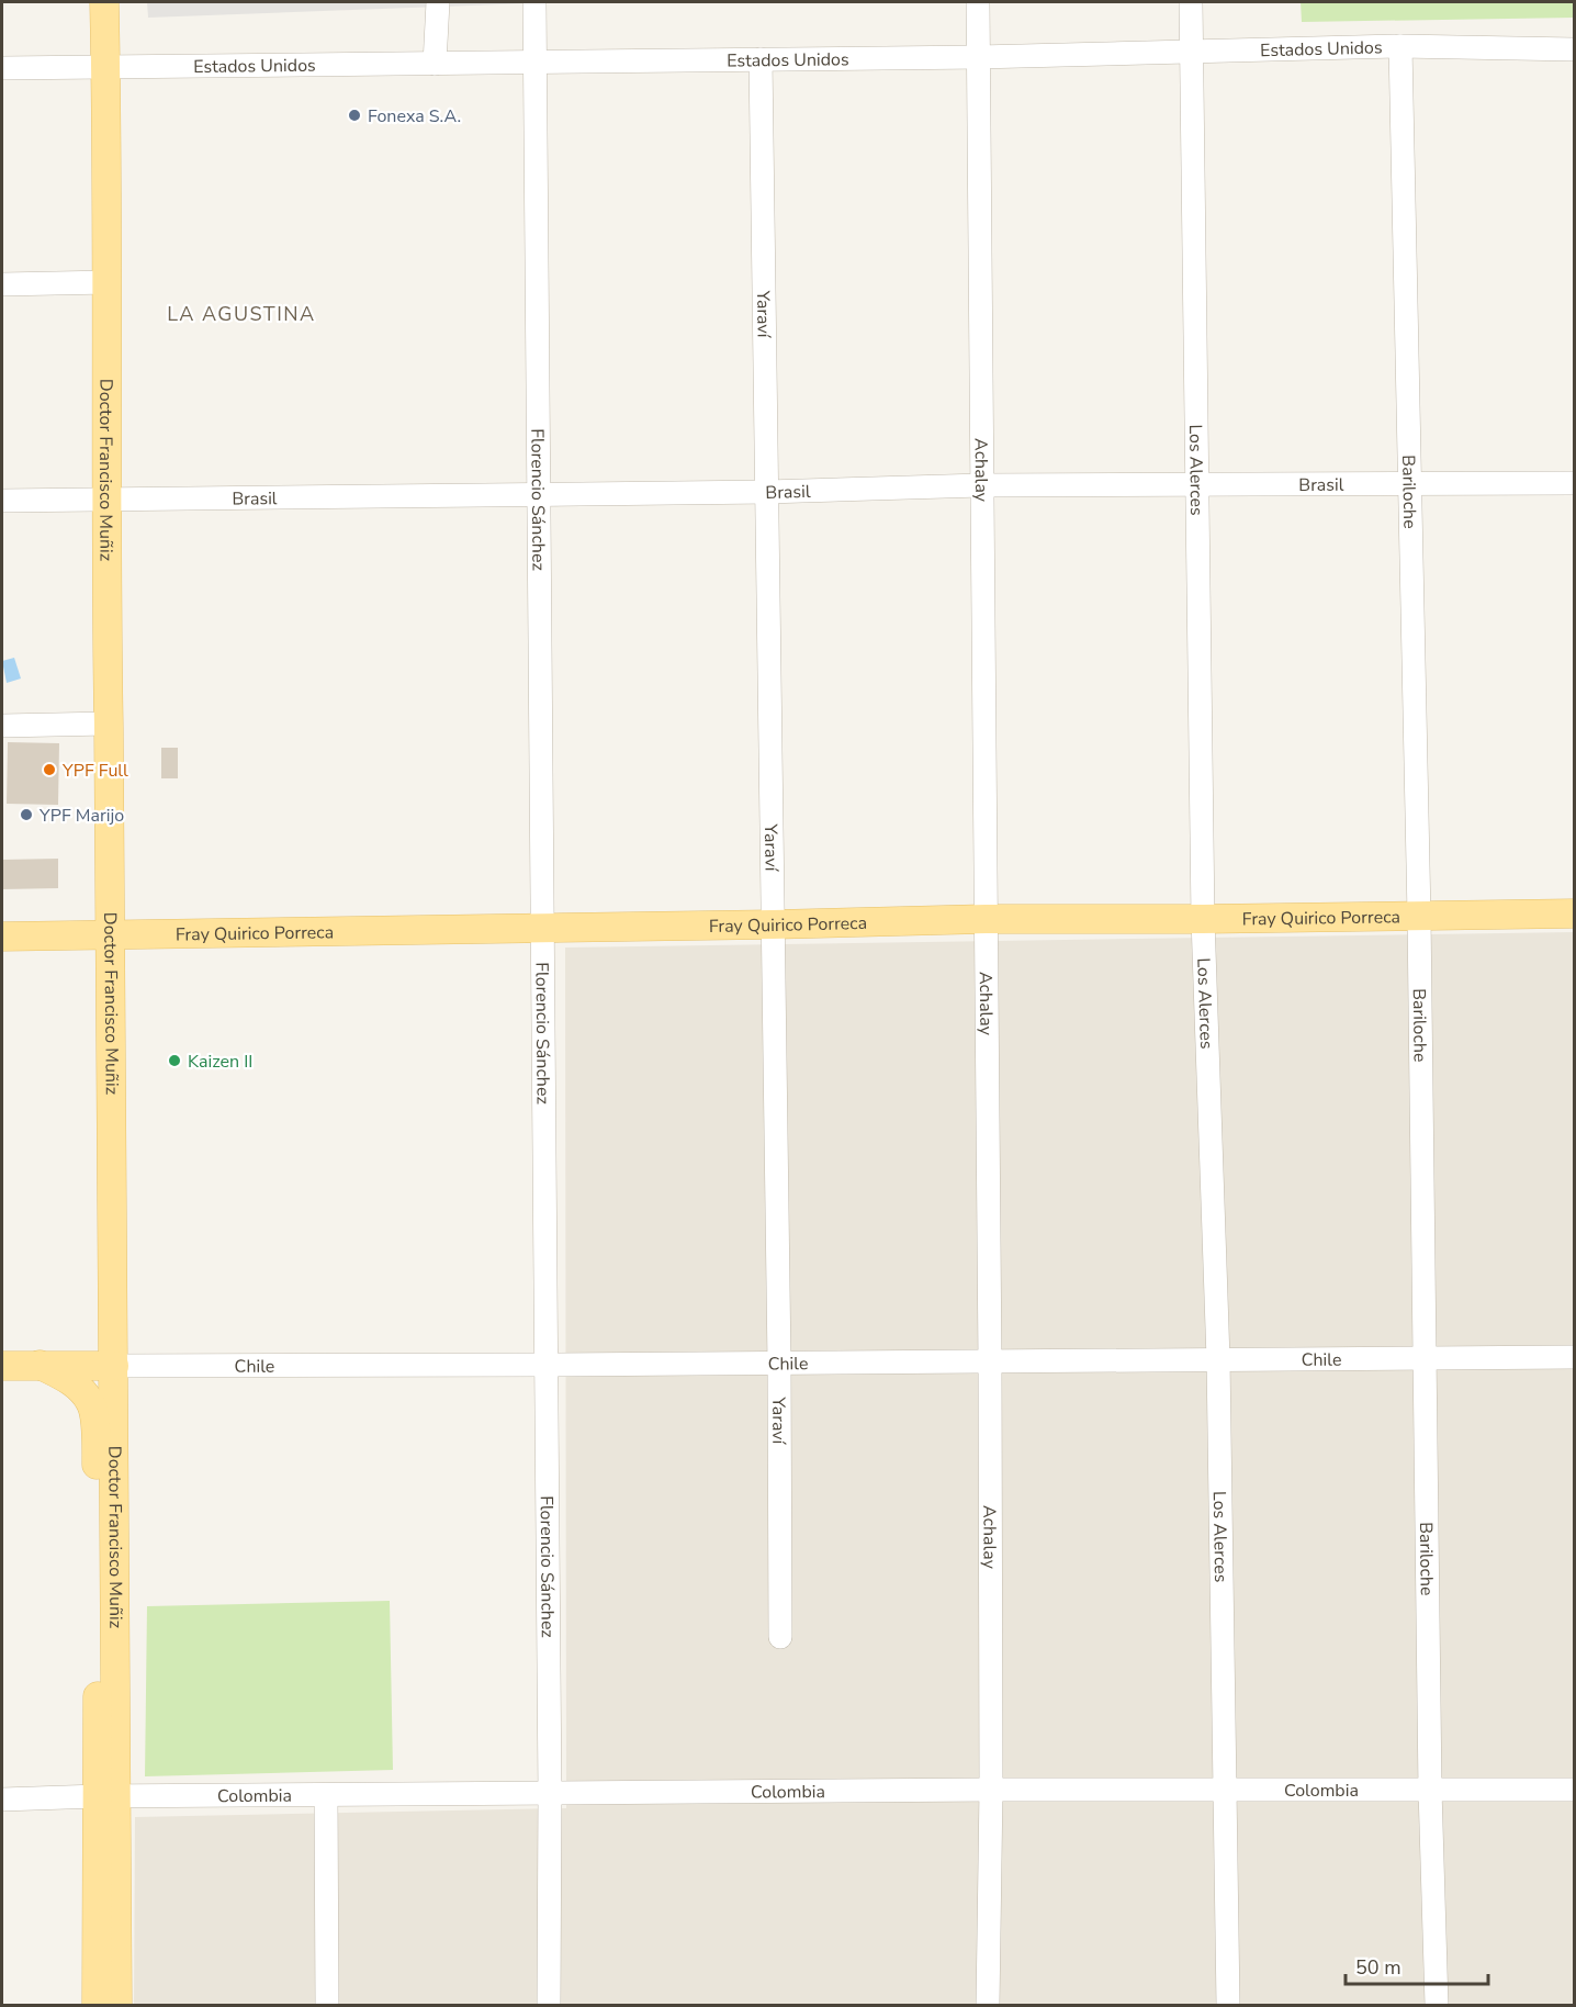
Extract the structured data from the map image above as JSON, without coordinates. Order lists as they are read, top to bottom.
{
  "streets": {
    "main road": ["Doctor Francisco Muñiz", "Fray Quirico Porreca", "Chile"],
    "street": [
      "Estados Unidos",
      "Yaraví",
      "Achalay",
      "Los Alerces",
      "Brasil",
      "Bariloche",
      "Florencio Sánchez",
      "Colombia"
    ]
  },
  "crossings": [
    ["Estados Unidos", "Yaraví"],
    ["Estados Unidos", "Doctor Francisco Muñiz"],
    ["Estados Unidos", "Achalay"],
    ["Estados Unidos", "Los Alerces"],
    ["Estados Unidos", "Bariloche"],
    ["Estados Unidos", "Florencio Sánchez"],
    ["Yaraví", "Brasil"],
    ["Yaraví", "Fray Quirico Porreca"],
    ["Yaraví", "Chile"],
    ["Doctor Francisco Muñiz", "Brasil"],
    ["Doctor Francisco Muñiz", "Fray Quirico Porreca"],
    ["Doctor Francisco Muñiz", "Chile"],
    ["Doctor Francisco Muñiz", "Colombia"],
    ["Achalay", "Brasil"],
    ["Achalay", "Fray Quirico Porreca"],
    ["Achalay", "Chile"],
    ["Achalay", "Colombia"],
    ["Los Alerces", "Brasil"],
    ["Los Alerces", "Fray Quirico Porreca"],
    ["Los Alerces", "Chile"],
    ["Los Alerces", "Colombia"],
    ["Brasil", "Bariloche"],
    ["Brasil", "Florencio Sánchez"],
    ["Bariloche", "Fray Quirico Porreca"],
    ["Bariloche", "Chile"],
    ["Bariloche", "Colombia"],
    ["Florencio Sánchez", "Fray Quirico Porreca"],
    ["Florencio Sánchez", "Chile"],
    ["Florencio Sánchez", "Colombia"]
  ],
  "districts": ["LA AGUSTINA"],
  "places": [
    "Fonexa S.A.",
    "YPF Full",
    "YPF Marijo",
    "Kaizen II"
  ],
  "scale_bar": "50 m"
}
